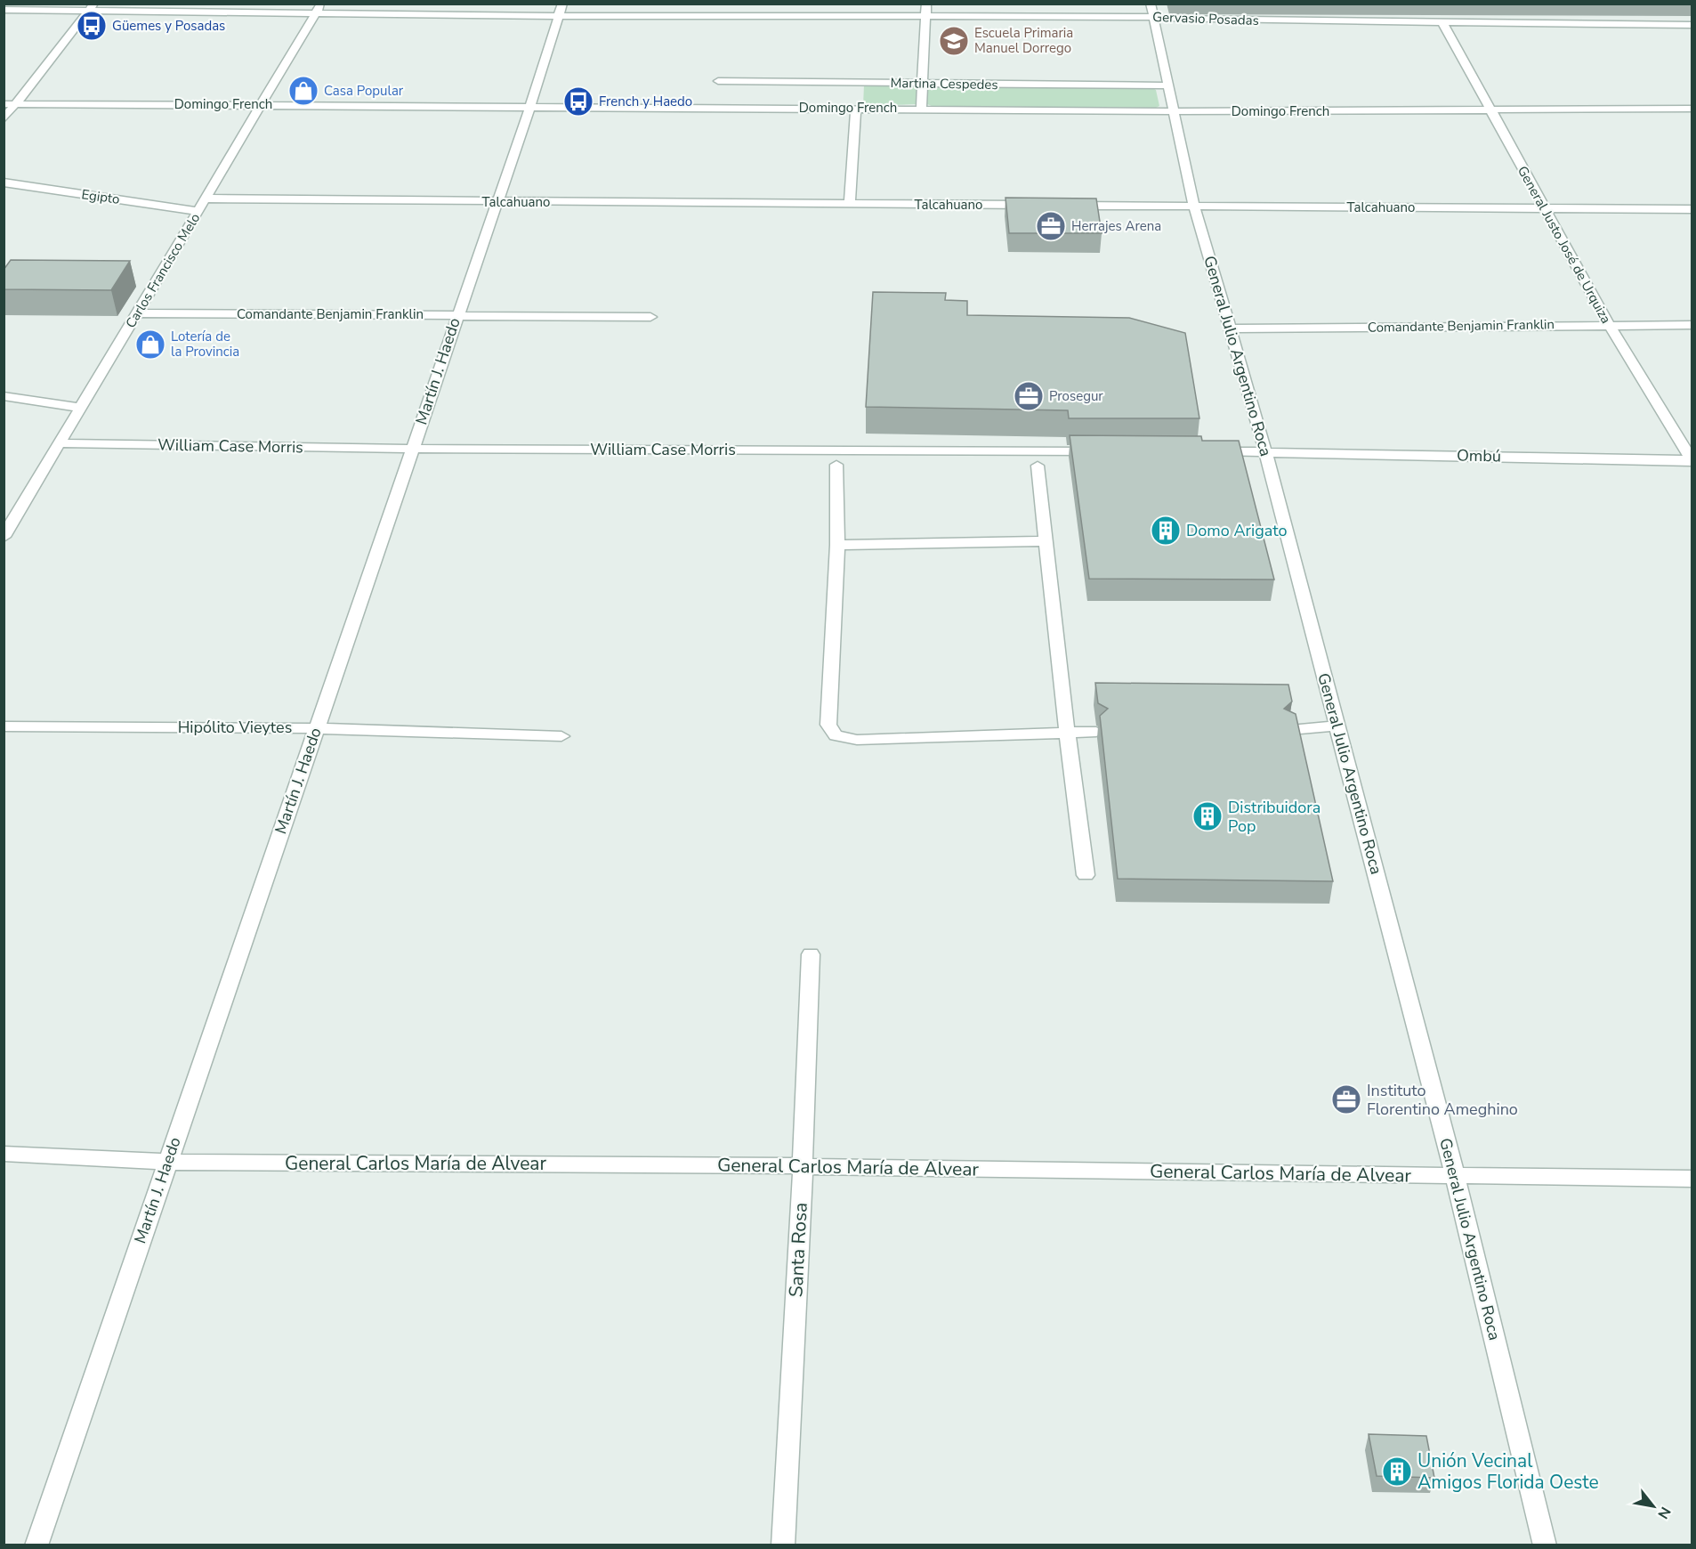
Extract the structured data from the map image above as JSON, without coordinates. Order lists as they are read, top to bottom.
{
  "streets": {
    "street": [
      "Gervasio Posadas",
      "Martina Cespedes",
      "Domingo French",
      "Egipto",
      "Talcahuano",
      "General Justo José de Urquiza",
      "Carlos Francisco Melo",
      "Comandante Benjamin Franklin",
      "General Julio Argentino Roca",
      "Martín J. Haedo",
      "William Case Morris",
      "Ombú",
      "Hipólito Vieytes",
      "General Carlos María de Alvear",
      "Santa Rosa"
    ]
  },
  "crossings": [
    ["Gervasio Posadas", "General Justo José de Urquiza"],
    ["Gervasio Posadas", "Carlos Francisco Melo"],
    ["Gervasio Posadas", "General Julio Argentino Roca"],
    ["Gervasio Posadas", "Martín J. Haedo"],
    ["Martina Cespedes", "General Julio Argentino Roca"],
    ["Domingo French", "General Justo José de Urquiza"],
    ["Domingo French", "Carlos Francisco Melo"],
    ["Domingo French", "General Julio Argentino Roca"],
    ["Domingo French", "Martín J. Haedo"],
    ["Egipto", "Carlos Francisco Melo"],
    ["Talcahuano", "General Justo José de Urquiza"],
    ["Talcahuano", "Carlos Francisco Melo"],
    ["Talcahuano", "General Julio Argentino Roca"],
    ["Talcahuano", "Martín J. Haedo"],
    ["General Justo José de Urquiza", "Comandante Benjamin Franklin"],
    ["General Justo José de Urquiza", "Ombú"],
    ["Carlos Francisco Melo", "Comandante Benjamin Franklin"],
    ["Carlos Francisco Melo", "William Case Morris"],
    ["Comandante Benjamin Franklin", "General Julio Argentino Roca"],
    ["Comandante Benjamin Franklin", "Martín J. Haedo"],
    ["General Julio Argentino Roca", "Ombú"],
    ["General Julio Argentino Roca", "General Carlos María de Alvear"],
    ["Martín J. Haedo", "William Case Morris"],
    ["Martín J. Haedo", "Hipólito Vieytes"],
    ["Martín J. Haedo", "General Carlos María de Alvear"],
    ["General Carlos María de Alvear", "Santa Rosa"]
  ],
  "places": {
    "bus stop": ["Güemes y Posadas", "French y Haedo"],
    "school or university": ["Escuela Primaria Manuel Dorrego"],
    "shop": ["Casa Popular", "Lotería de la Provincia"],
    "office": ["Herrajes Arena", "Prosegur", "Instituto Florentino Ameghino"],
    "building": ["Domo Arigato", "Distribuidora Pop", "Unión Vecinal Amigos Florida Oeste"]
  },
  "north": "bottom right"
}
